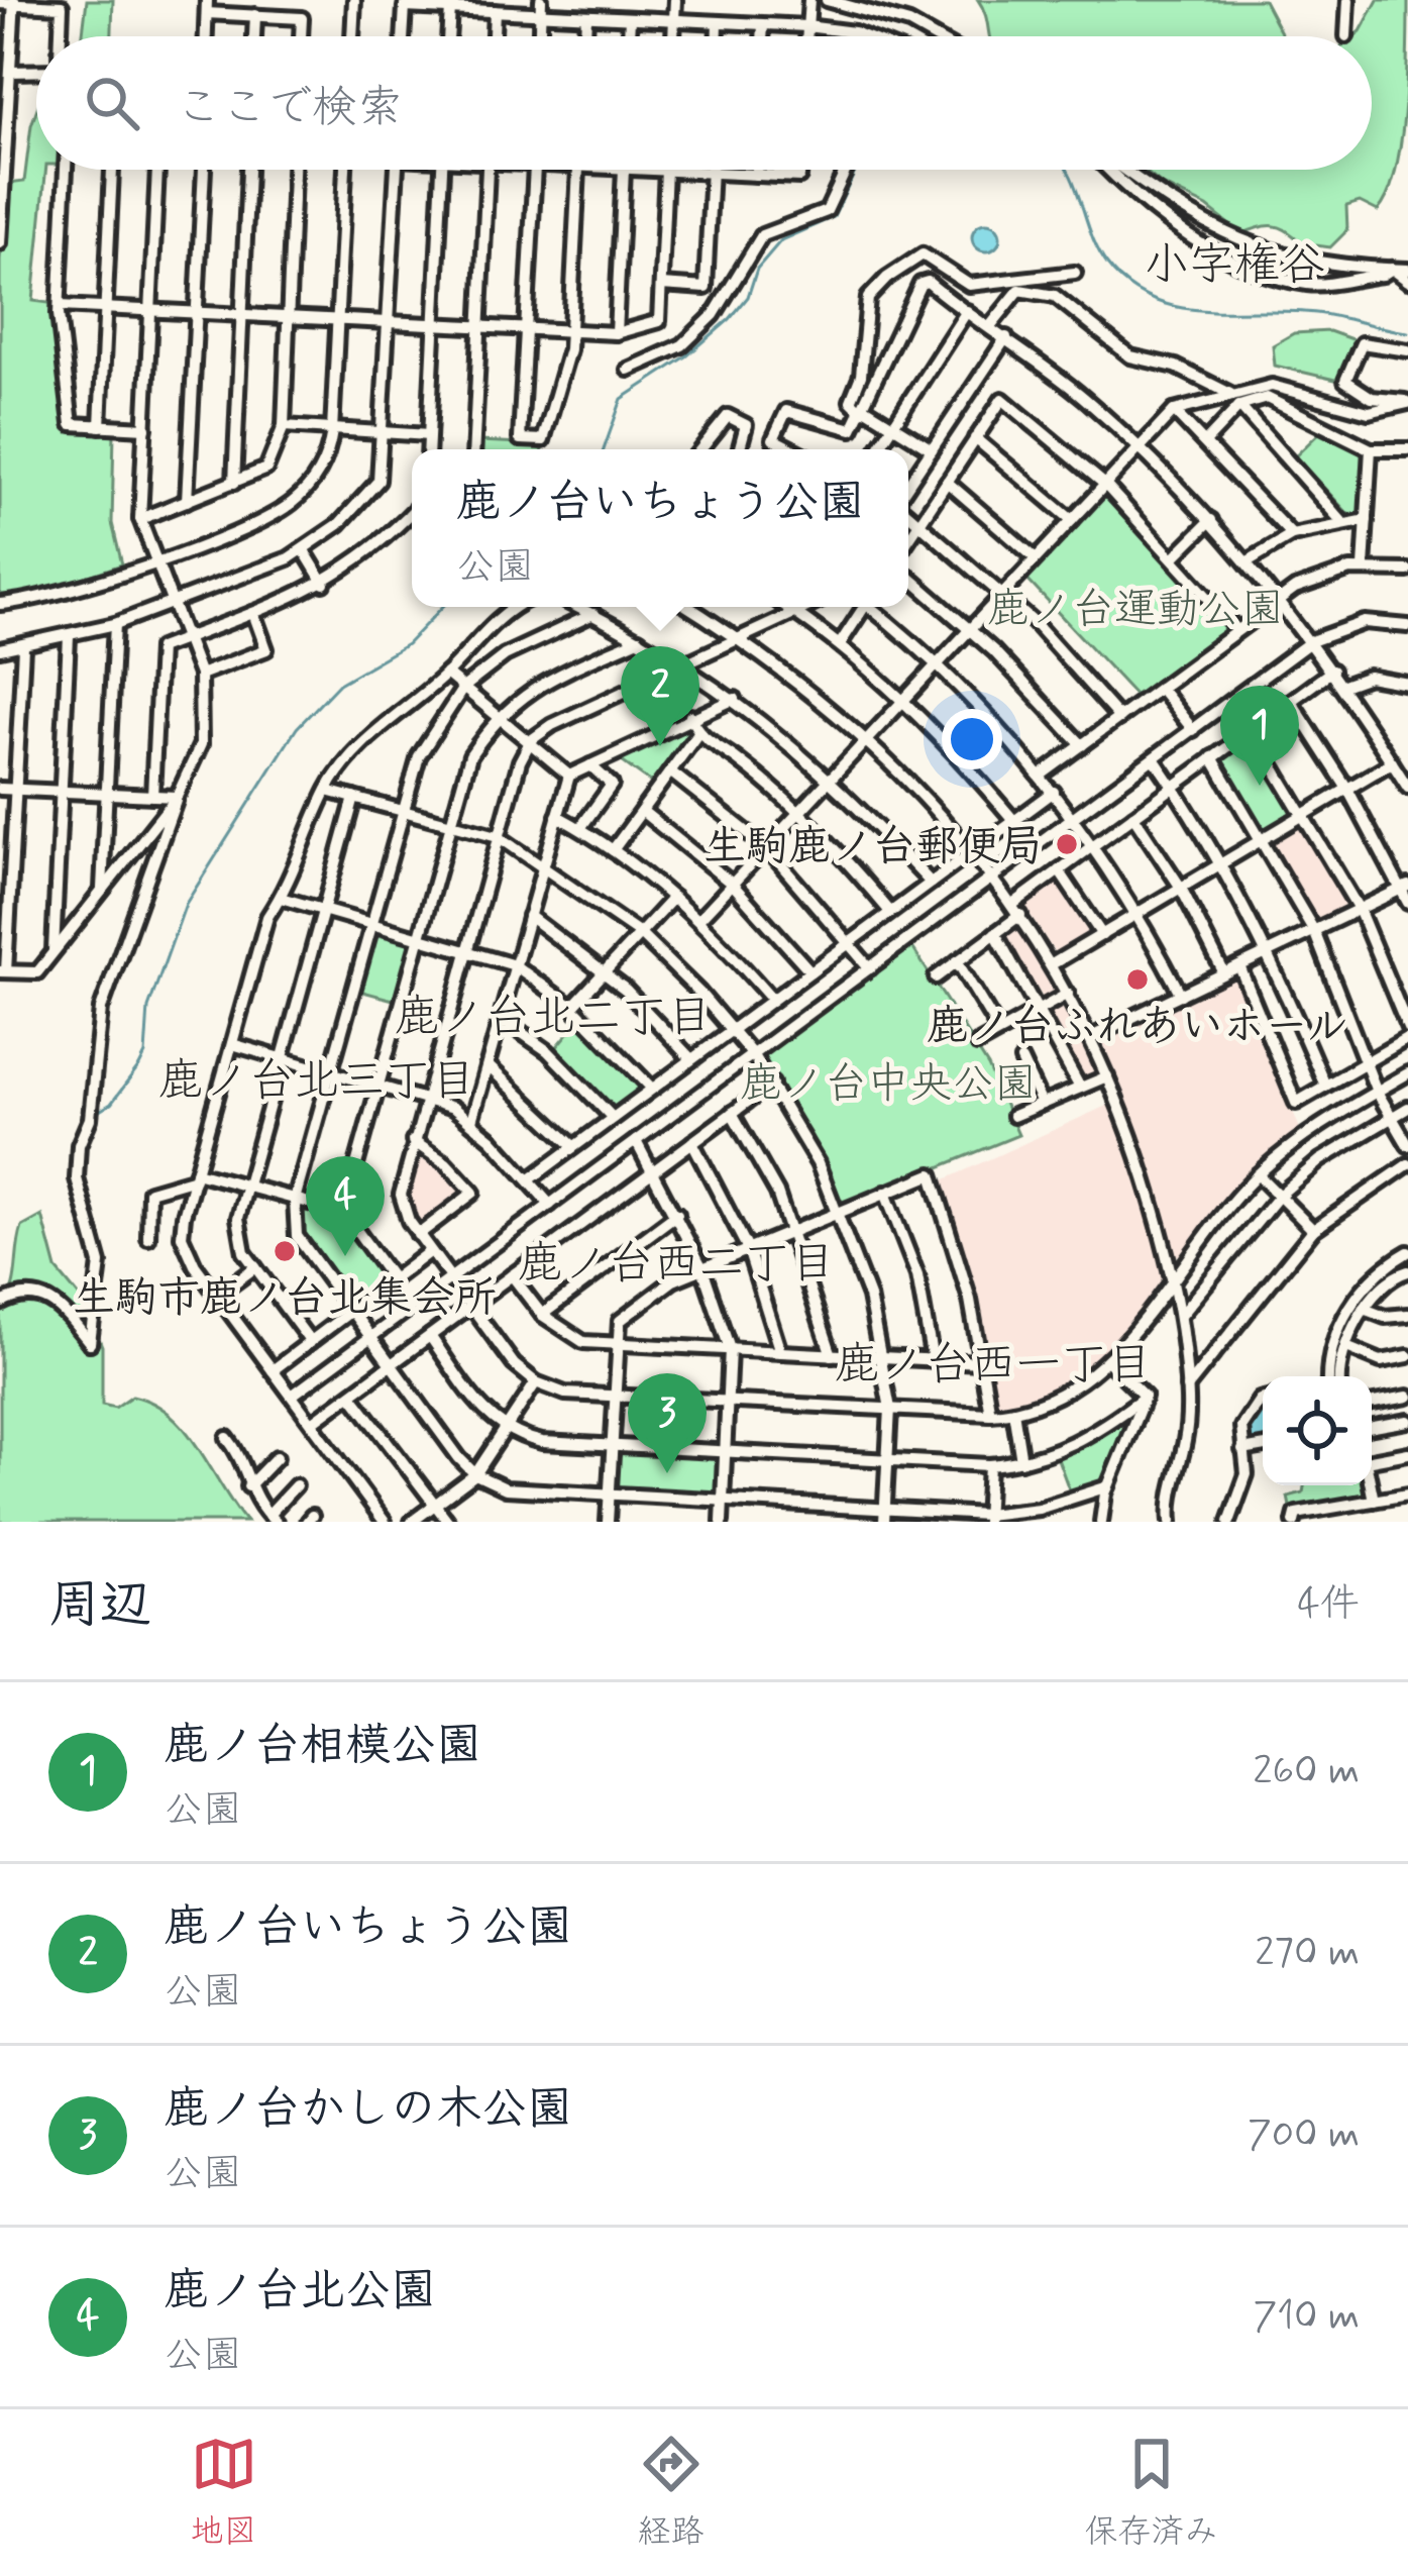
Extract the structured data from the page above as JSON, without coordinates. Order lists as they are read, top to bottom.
{
  "districts": [
    "小字権谷",
    "鹿ノ台北二丁目",
    "鹿ノ台北三丁目",
    "鹿ノ台西二丁目",
    "鹿ノ台西一丁目"
  ],
  "parks": ["鹿ノ台運動公園", "鹿ノ台中央公園"],
  "places": ["生駒鹿ノ台郵便局", "鹿ノ台ふれあいホール", "生駒市鹿ノ台北集会所"],
  "page": {
    "search": "ここで検索",
    "popup": ["鹿ノ台いちょう公園", "公園"],
    "pins": [
      "2",
      "1",
      "4",
      "3"
    ],
    "heading": ["周辺", "4件"],
    "list": [
      {
        "mark": "1",
        "name": "鹿ノ台相模公園",
        "note": "公園",
        "value": "260 m"
      },
      {
        "mark": "2",
        "name": "鹿ノ台いちょう公園",
        "note": "公園",
        "value": "270 m"
      },
      {
        "mark": "3",
        "name": "鹿ノ台かしの木公園",
        "note": "公園",
        "value": "700 m"
      },
      {
        "mark": "4",
        "name": "鹿ノ台北公園",
        "note": "公園",
        "value": "710 m"
      }
    ],
    "nav": ["地図", "経路", "保存済み"]
  }
}
